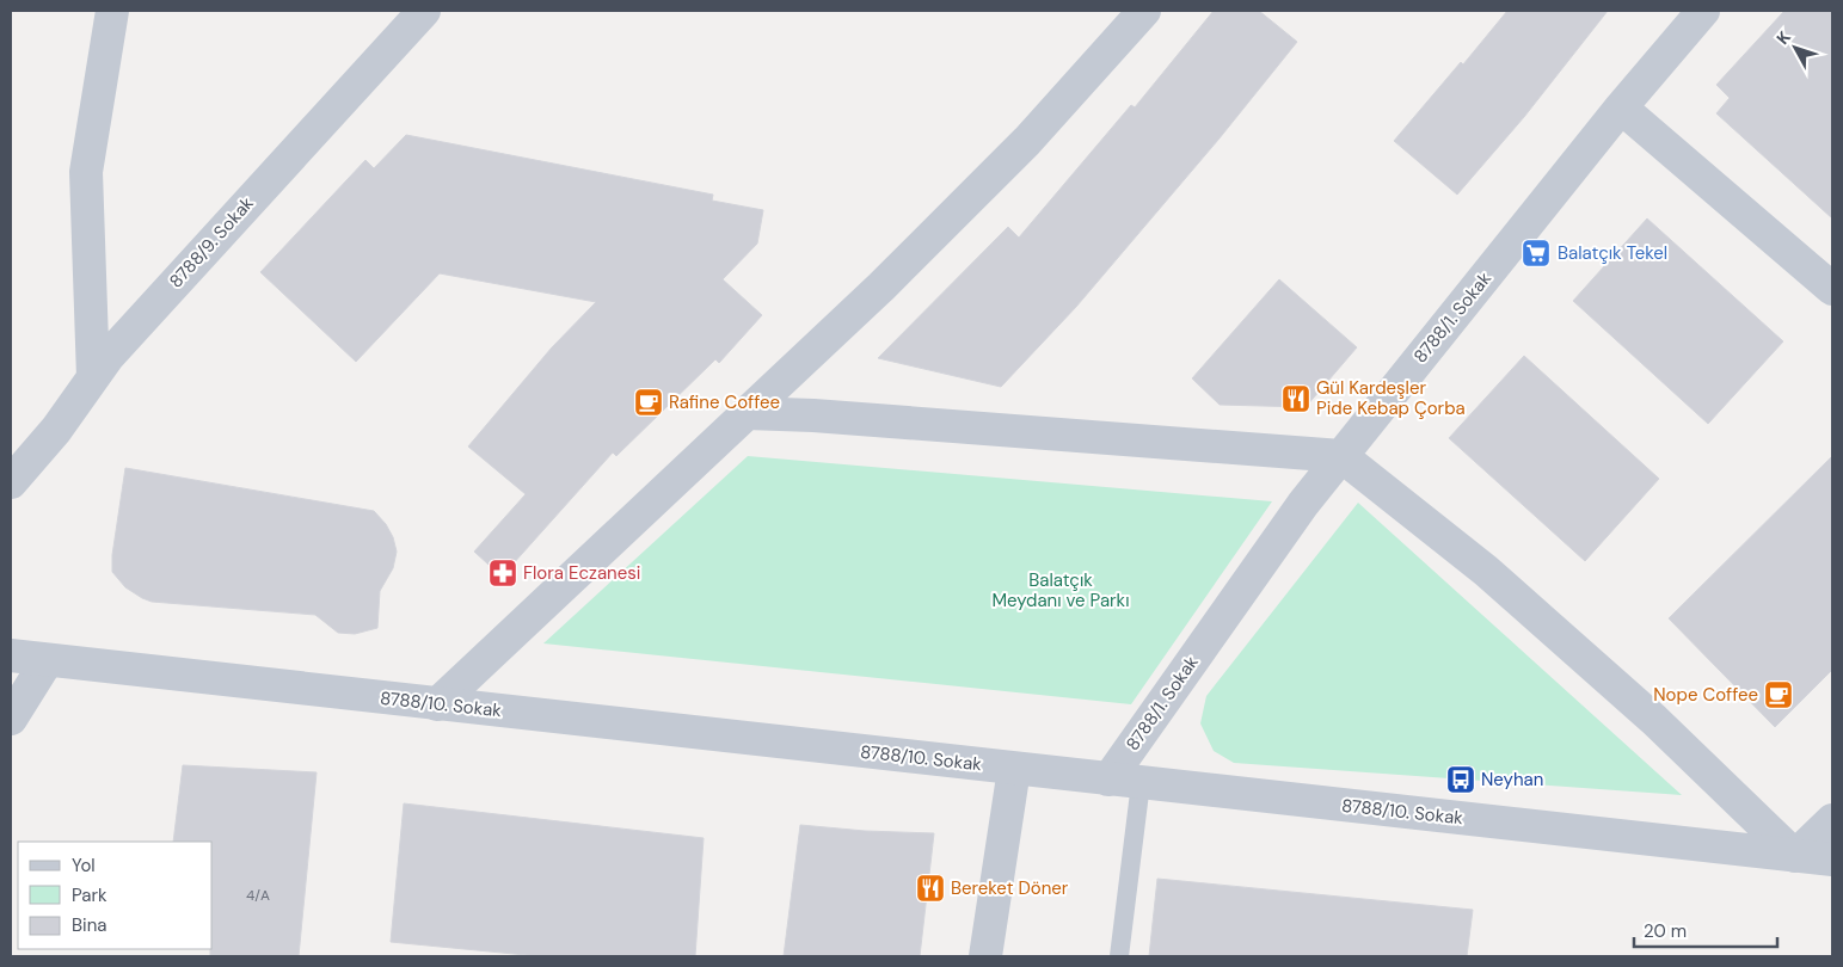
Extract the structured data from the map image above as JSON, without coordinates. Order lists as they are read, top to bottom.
{
  "streets": {
    "street": ["8788/9. Sokak", "8788/1. Sokak", "8788/10. Sokak"]
  },
  "crossings": [
    ["8788/1. Sokak", "8788/10. Sokak"]
  ],
  "parks": ["Balatçık Meydanı ve Parkı"],
  "places": {
    "supermarket": ["Balatçık Tekel"],
    "restaurant": ["Gül Kardeşler Pide Kebap Çorba", "Bereket Döner"],
    "cafe": ["Rafine Coffee", "Nope Coffee"],
    "pharmacy": ["Flora Eczanesi"],
    "bus stop": ["Neyhan"]
  },
  "house_numbers": ["4/A"],
  "legend": ["Yol", "Park", "Bina"],
  "scale_bar": "20 m",
  "north": "top left"
}
